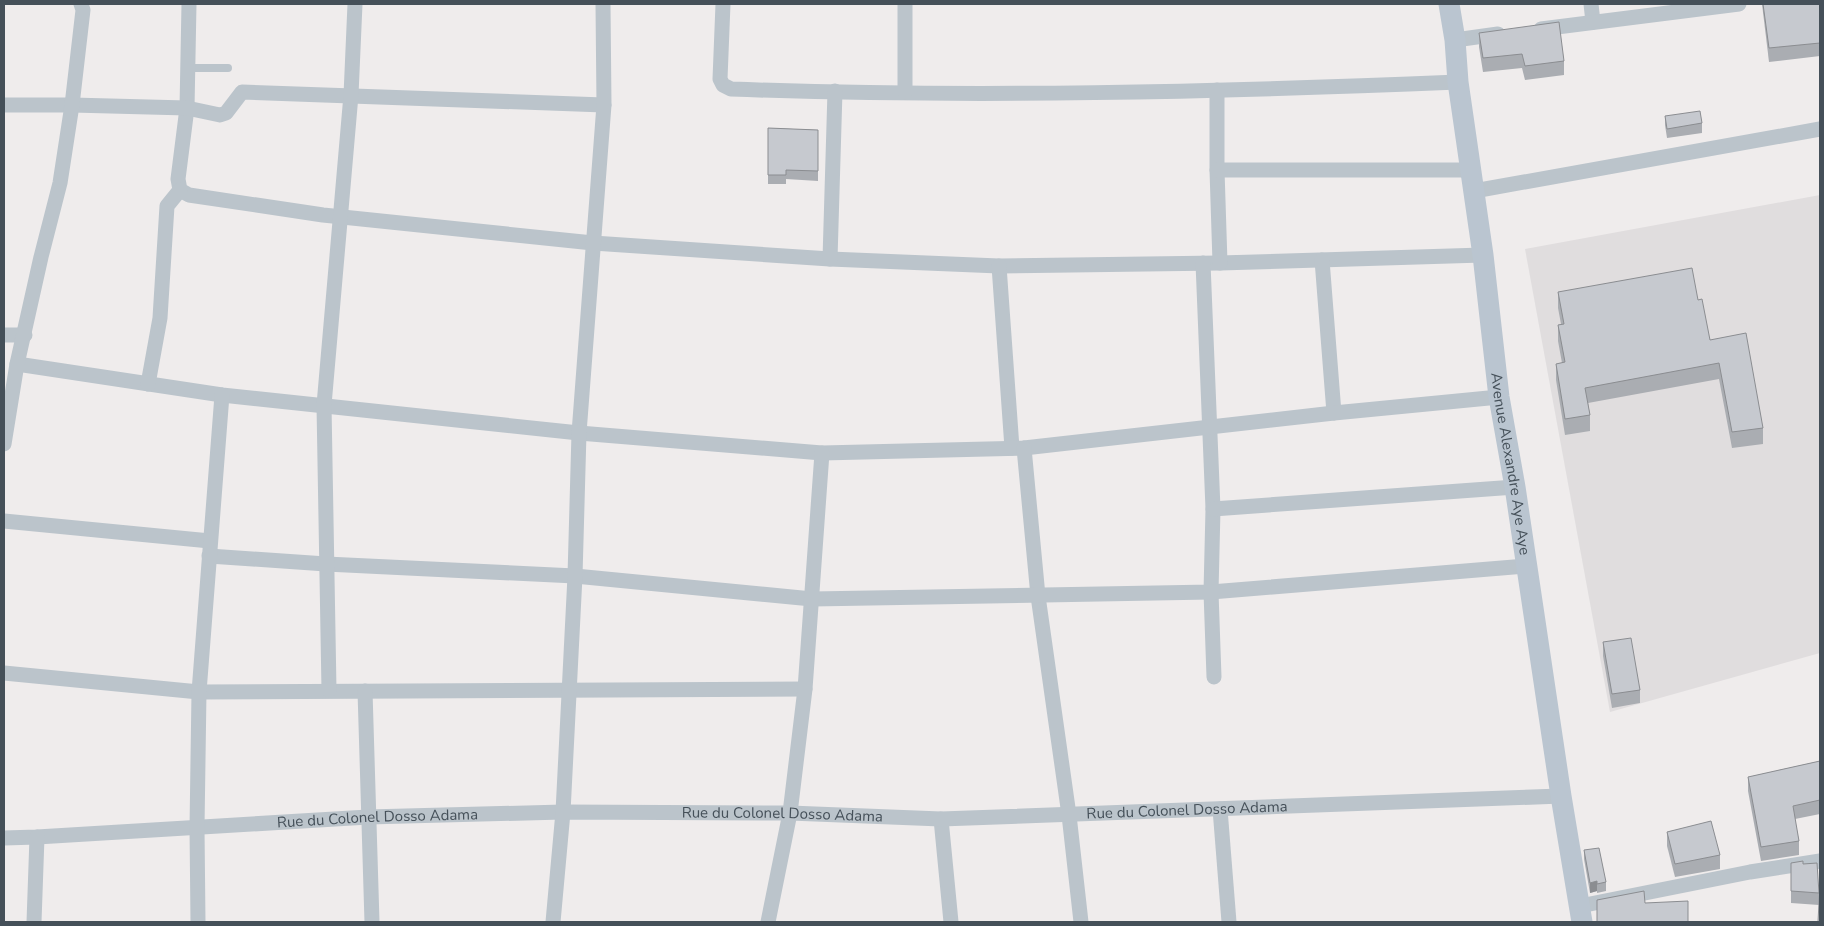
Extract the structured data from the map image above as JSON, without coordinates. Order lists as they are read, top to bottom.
{
  "streets": {
    "street": ["Avenue Alexandre Aye Aye", "Rue du Colonel Dosso Adama"]
  },
  "crossings": [
    ["Avenue Alexandre Aye Aye", "Rue du Colonel Dosso Adama"]
  ]
}
